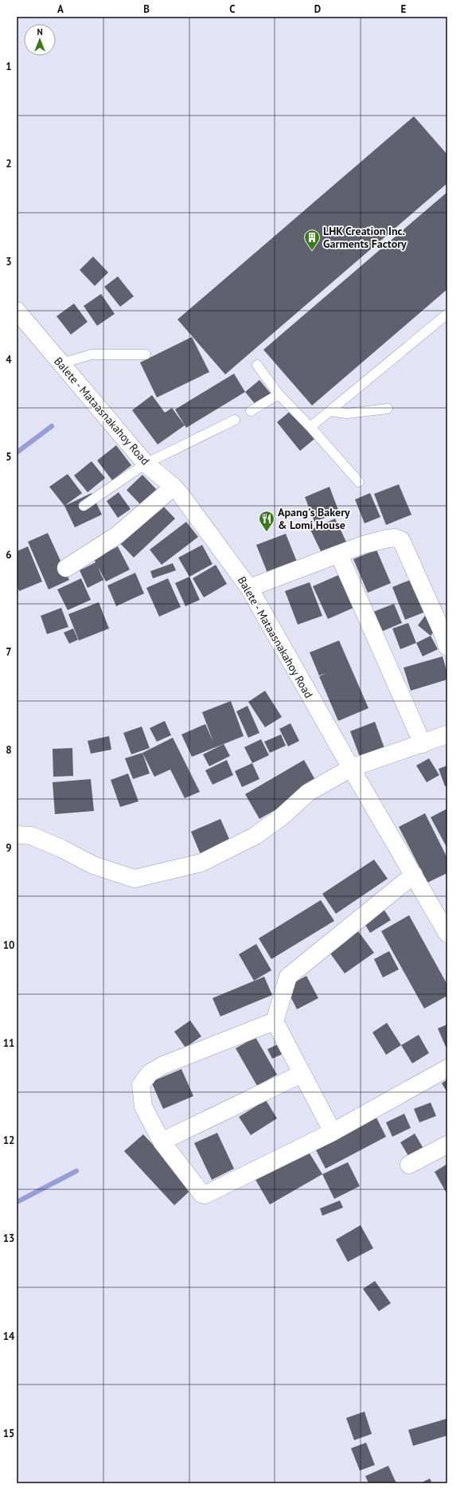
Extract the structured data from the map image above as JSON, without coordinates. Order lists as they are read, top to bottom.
{
  "streets": {
    "street": ["Balete - Mataasnakahoy Road"]
  },
  "places": {
    "building": ["LHK Creation Inc. Garments Factory"],
    "restaurant": ["Apang's Bakery & Lomi House"]
  },
  "north": "top",
  "grid": {
    "columns": [
      "A",
      "B",
      "C",
      "D",
      "E"
    ],
    "rows": [
      "1",
      "2",
      "3",
      "4",
      "5",
      "6",
      "7",
      "8",
      "9",
      "10",
      "11",
      "12",
      "13",
      "14",
      "15"
    ]
  }
}
